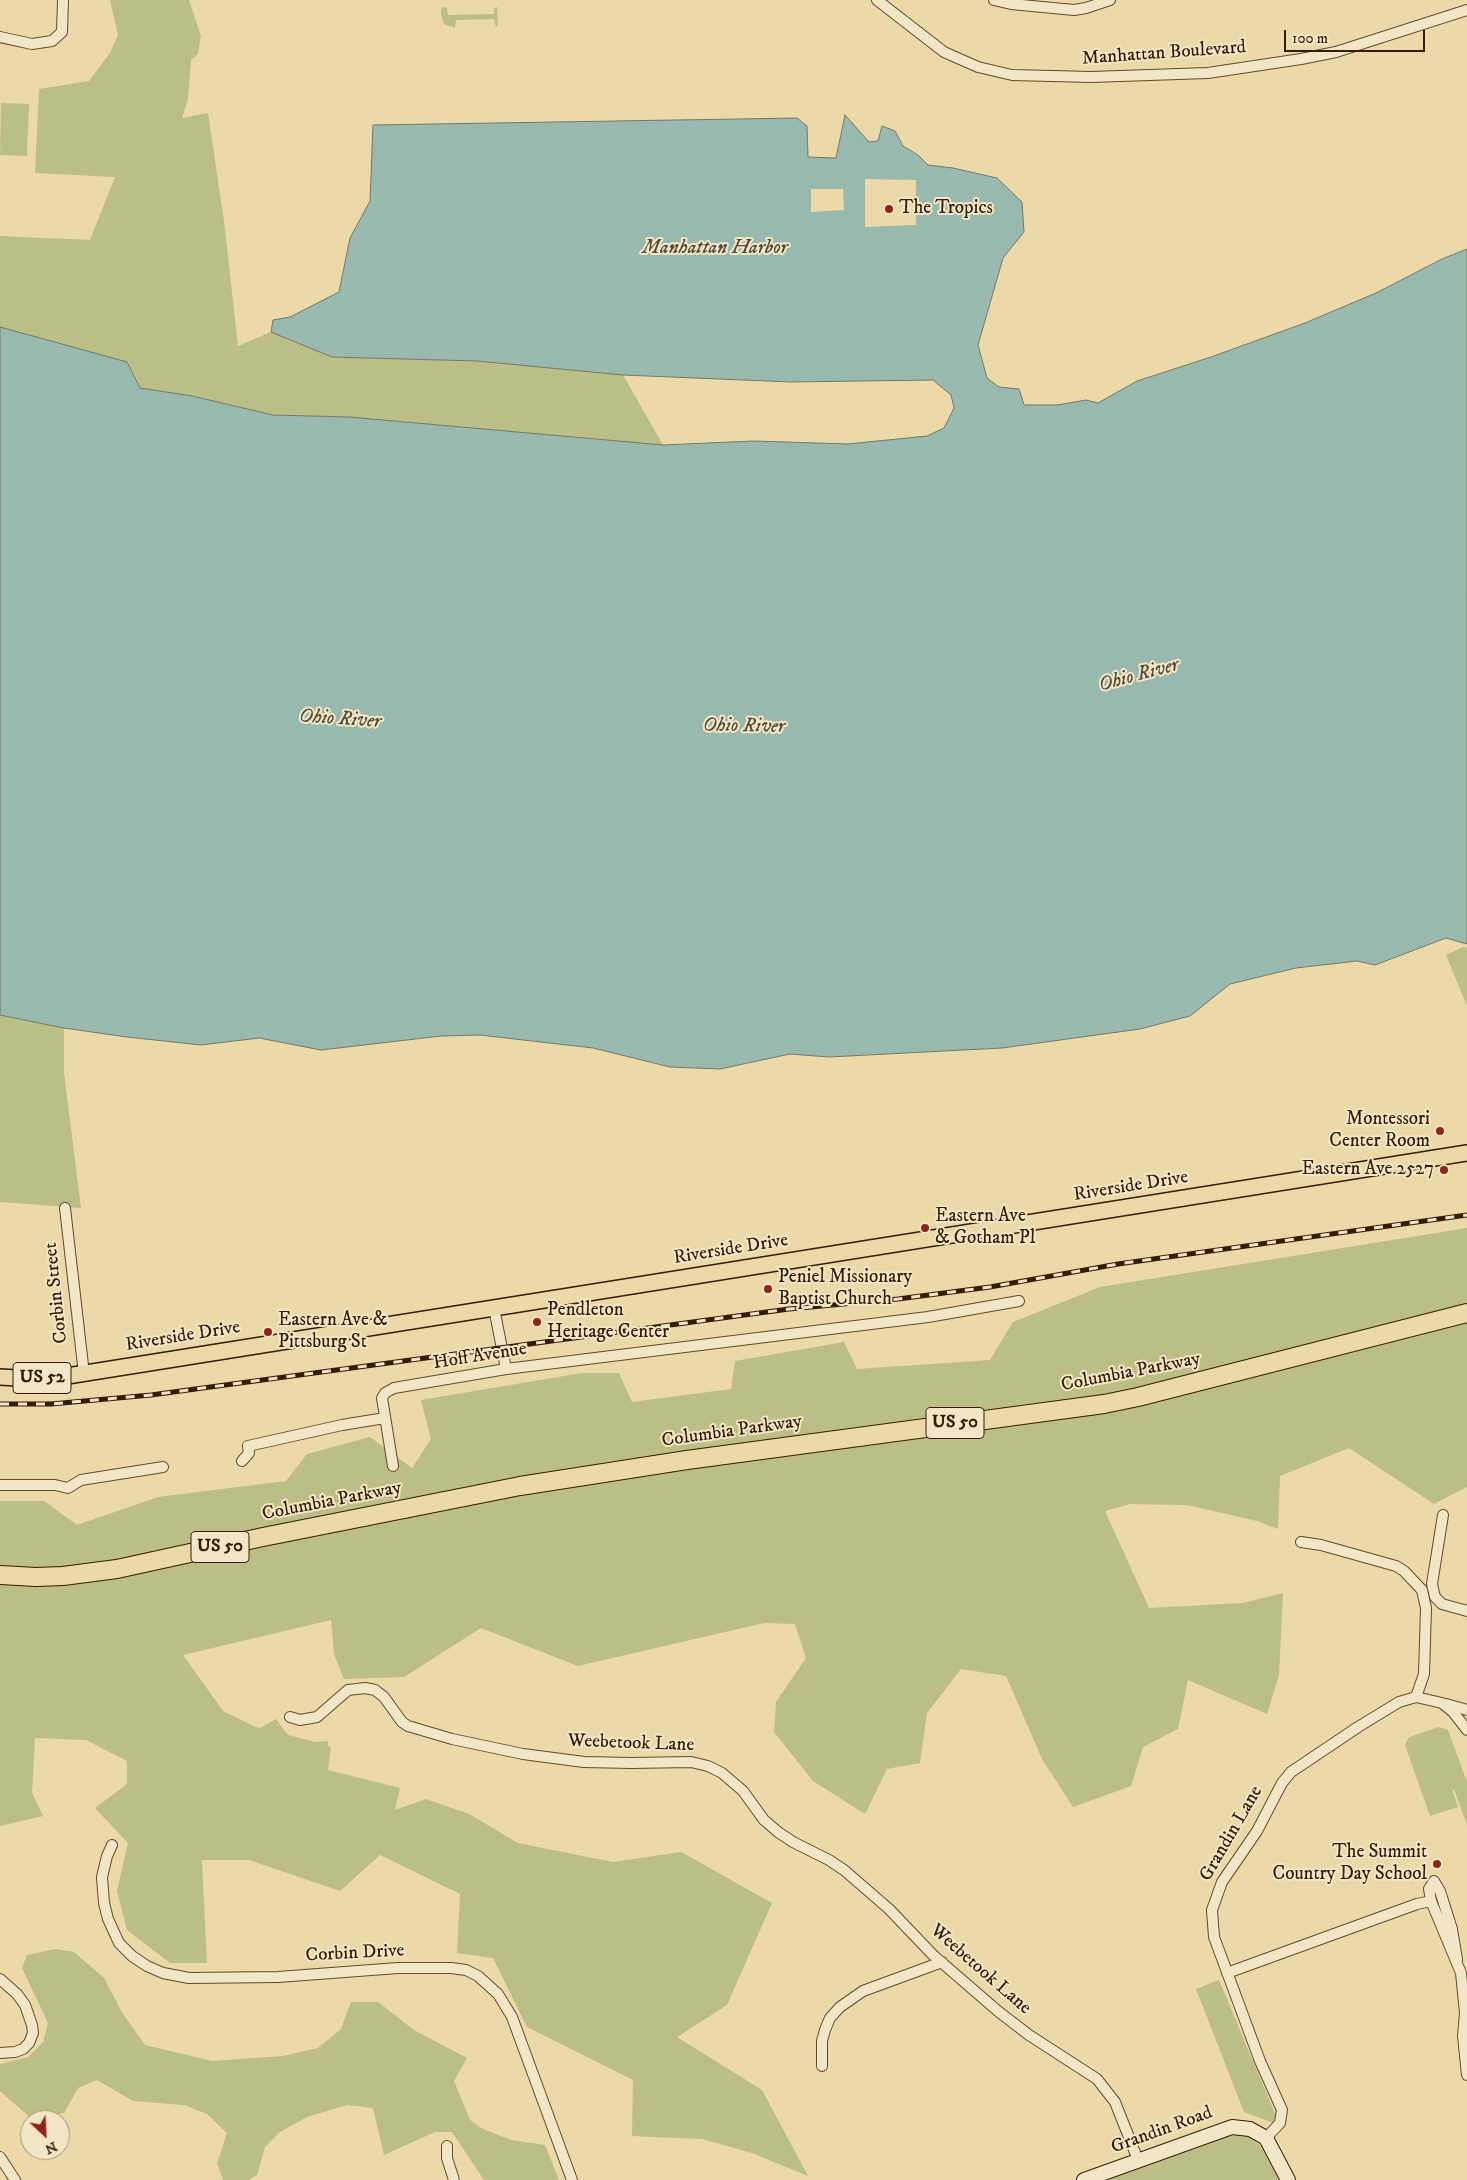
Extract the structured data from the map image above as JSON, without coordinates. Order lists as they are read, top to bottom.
{
  "streets": {
    "highway": ["Columbia Parkway", "US 50"],
    "main road": ["Riverside Drive", "US 52"],
    "street": [
      "Manhattan Boulevard",
      "Corbin Street",
      "Hoff Avenue",
      "Weebetook Lane",
      "Grandin Lane",
      "Corbin Drive",
      "Grandin Road"
    ]
  },
  "crossings": [
    ["Riverside Drive", "Corbin Street"],
    ["Weebetook Lane", "Grandin Road"],
    ["Grandin Lane", "Grandin Road"]
  ],
  "water": ["Manhattan Harbor", "Ohio River"],
  "places": [
    "The Tropics",
    "Montessori Center Room",
    "Eastern Ave 2527",
    "Eastern Ave & Gotham Pl",
    "Peniel Missionary Baptist Church",
    "Pendleton Heritage Center",
    "Eastern Ave & Pittsburg St",
    "The Summit Country Day School"
  ],
  "scale_bar": "100 m",
  "north": "bottom right"
}
